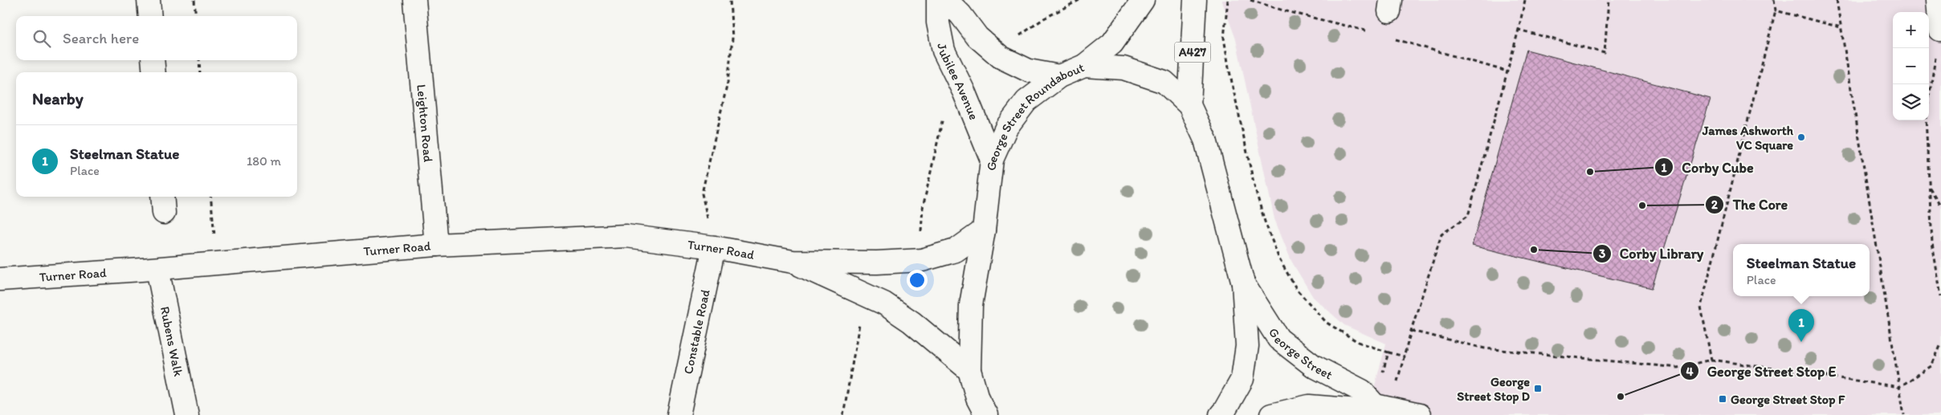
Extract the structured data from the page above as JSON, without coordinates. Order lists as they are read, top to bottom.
{
  "streets": {
    "main road": [
      "A427",
      "Jubilee Avenue",
      "George Street Roundabout",
      "Leighton Road",
      "Turner Road",
      "Constable Road",
      "Rubens Walk",
      "George Street"
    ]
  },
  "crossings": [
    ["A427", "George Street Roundabout"],
    ["Jubilee Avenue", "George Street Roundabout"],
    ["George Street Roundabout", "Turner Road"],
    ["George Street Roundabout", "George Street"],
    ["Leighton Road", "Turner Road"],
    ["Turner Road", "Constable Road"],
    ["Turner Road", "Rubens Walk"]
  ],
  "places": {
    "other": [
      "James Ashworth VC Square",
      "Corby Cube",
      "The Core",
      "Corby Library",
      "George Street Stop E"
    ],
    "transit": ["George Street Stop D", "George Street Stop F"]
  },
  "page": {
    "map_buttons": ["+", "−"],
    "search": "Search here",
    "heading": "Nearby",
    "list": [
      {
        "mark": "1",
        "name": "Steelman Statue",
        "note": "Place",
        "value": "180 m"
      }
    ],
    "popup": ["Steelman Statue", "Place"],
    "pins": "1"
  }
}
